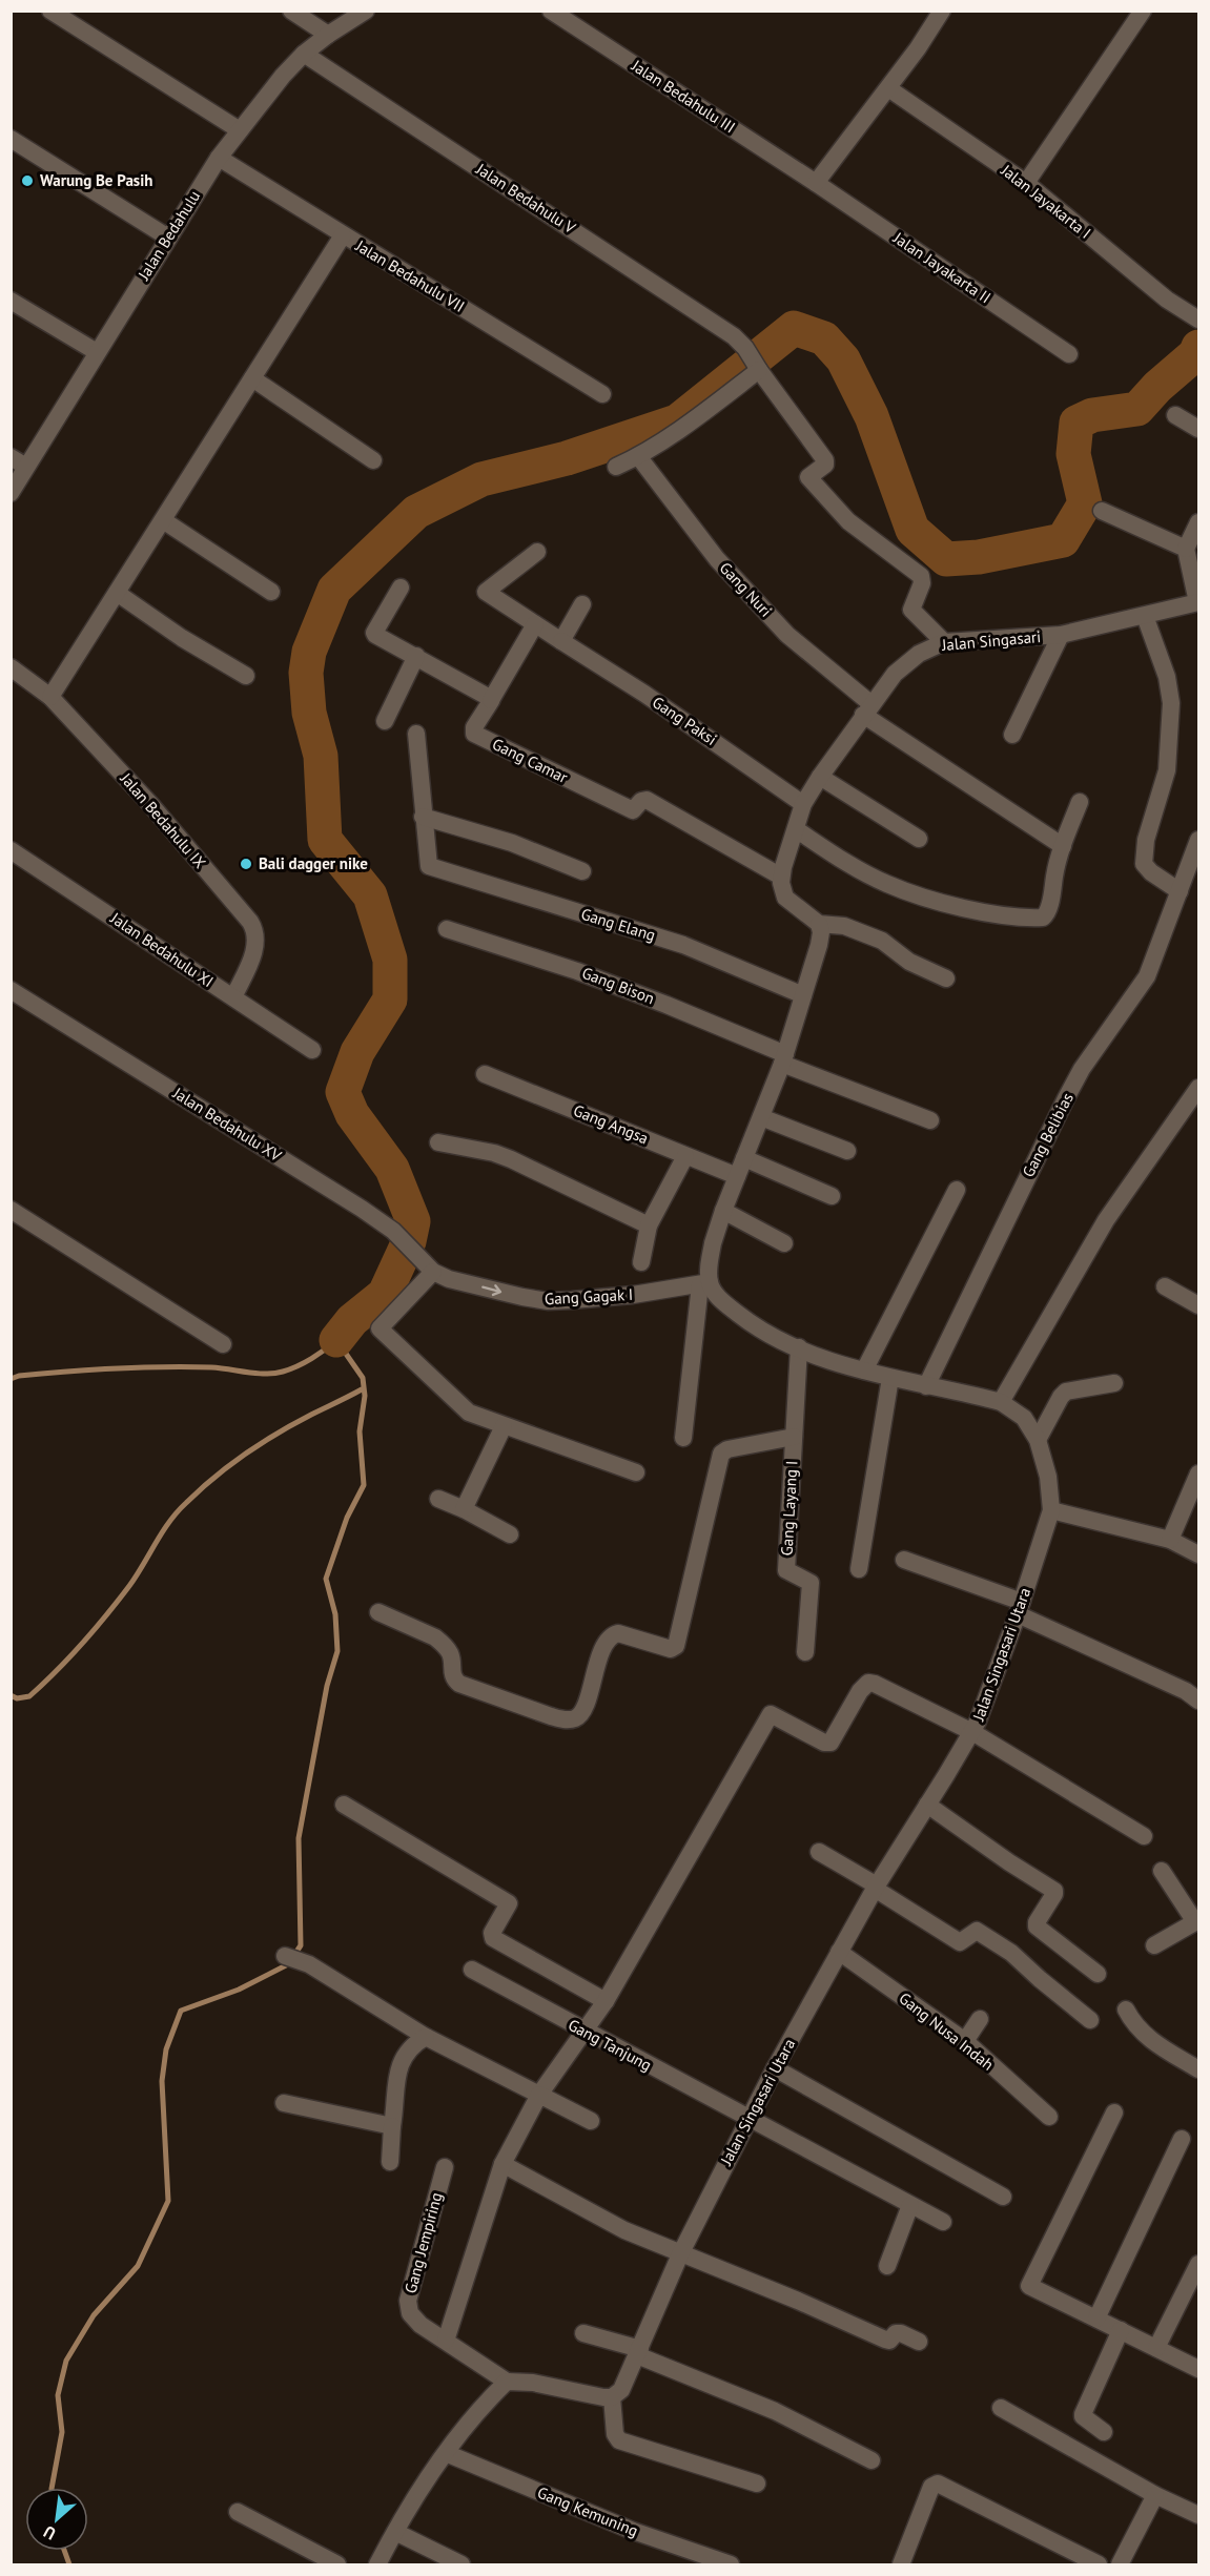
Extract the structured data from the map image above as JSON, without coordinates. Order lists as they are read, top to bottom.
{
  "streets": {
    "street": [
      "Jalan Bedahulu III",
      "Jalan Bedahulu V",
      "Jalan Jayakarta I",
      "Jalan Bedahulu",
      "Jalan Jayakarta II",
      "Jalan Bedahulu VII",
      "Gang Nuri",
      "Jalan Singasari",
      "Gang Paksi",
      "Gang Camar",
      "Jalan Bedahulu IX",
      "Gang Elang",
      "Jalan Bedahulu XI",
      "Gang Bison",
      "Jalan Bedahulu XV",
      "Gang Angsa",
      "Gang Belibias",
      "Gang Gagak I",
      "Gang Layang I",
      "Jalan Singasari Utara",
      "Gang Nusa Indah",
      "Gang Tanjung",
      "Gang Jempiring",
      "Gang Kemuning"
    ]
  },
  "crossings": [
    ["Jalan Bedahulu III", "Jalan Jayakarta II"],
    ["Jalan Bedahulu V", "Jalan Bedahulu"],
    ["Jalan Bedahulu V", "Jalan Singasari"],
    ["Jalan Bedahulu", "Jalan Bedahulu VII"],
    ["Gang Nuri", "Jalan Singasari"],
    ["Jalan Singasari", "Gang Paksi"],
    ["Jalan Singasari", "Gang Camar"],
    ["Jalan Bedahulu IX", "Jalan Bedahulu XI"],
    ["Jalan Bedahulu XV", "Gang Gagak I"],
    ["Jalan Singasari Utara", "Gang Nusa Indah"],
    ["Jalan Singasari Utara", "Gang Tanjung"]
  ],
  "places": ["Warung Be Pasih", "Bali dagger nike"],
  "north": "bottom left"
}
